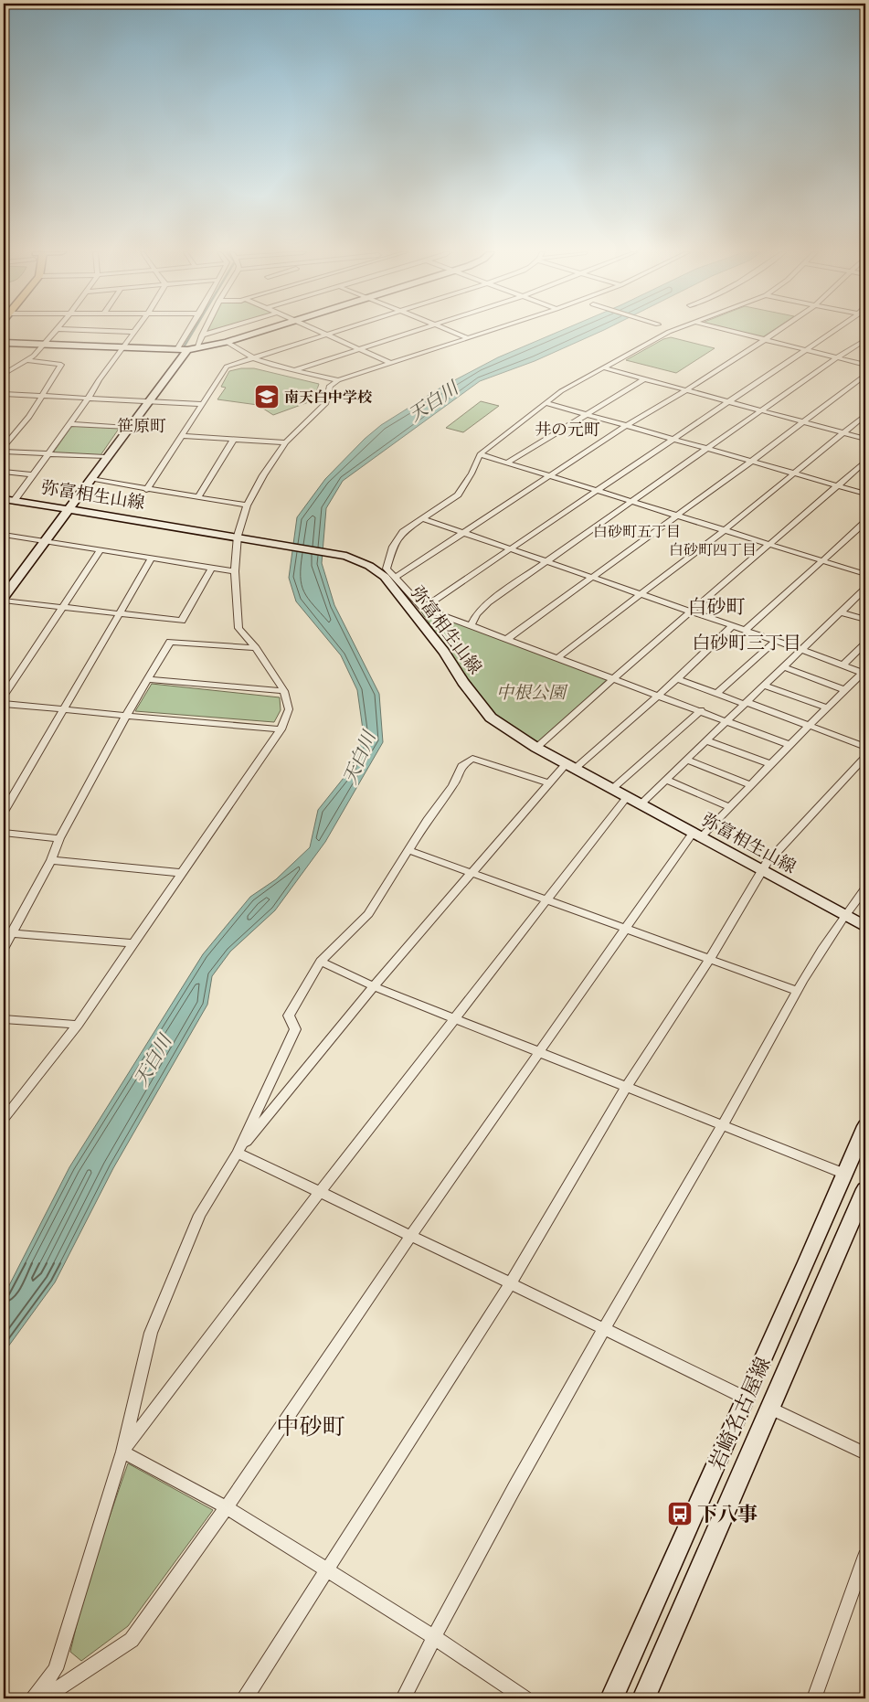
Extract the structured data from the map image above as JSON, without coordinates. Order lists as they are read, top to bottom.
{
  "streets": {
    "street": ["弥富相生山線", "岩崎名古屋線"]
  },
  "districts": [
    "笹原町",
    "井の元町",
    "白砂町五丁目",
    "白砂町四丁目",
    "白砂町",
    "白砂町三丁目",
    "中砂町"
  ],
  "water": ["天白川"],
  "parks": ["中根公園"],
  "places": {
    "school or university": ["南天白中学校"],
    "bus stop": ["下八事"]
  }
}
